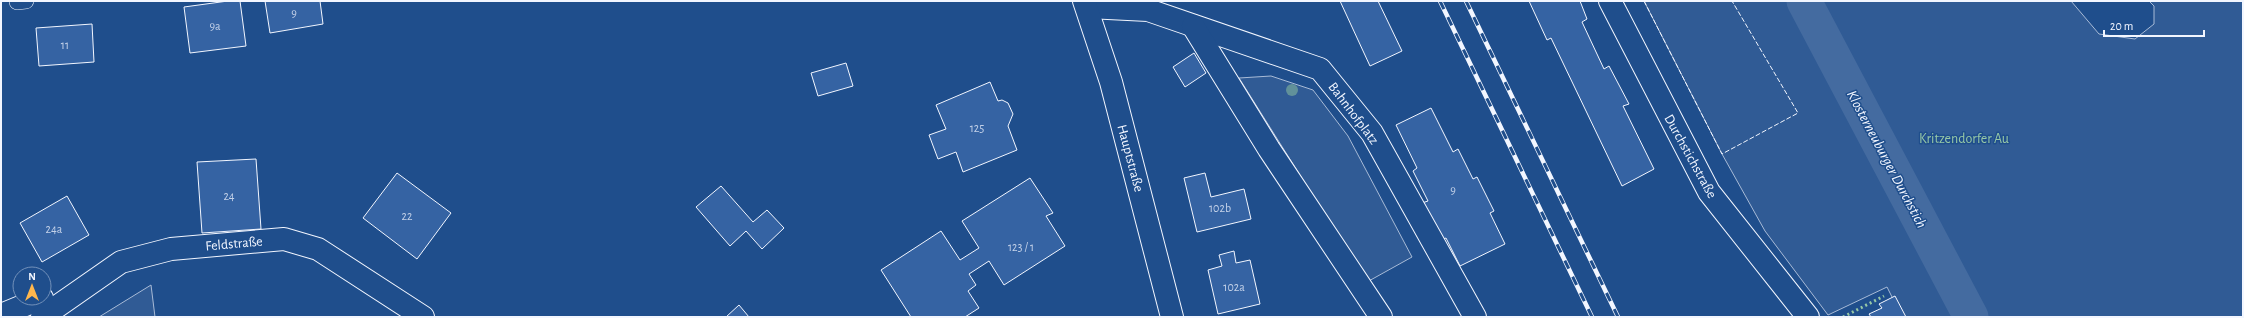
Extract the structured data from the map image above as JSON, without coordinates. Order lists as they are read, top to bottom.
{
  "streets": {
    "street": [
      "Bahnhofplatz",
      "Durchstichstraße",
      "Hauptstraße",
      "Feldstraße"
    ]
  },
  "crossings": [
    ["Bahnhofplatz", "Hauptstraße"]
  ],
  "water": ["Klosterneuburger Durchstich"],
  "parks": ["Kritzendorfer Au"],
  "house_numbers": [
    "9",
    "9a",
    "11",
    "125",
    "9",
    "24",
    "102b",
    "22",
    "24a",
    "123 / 1",
    "102a"
  ],
  "scale_bar": "20 m",
  "north": "top"
}
